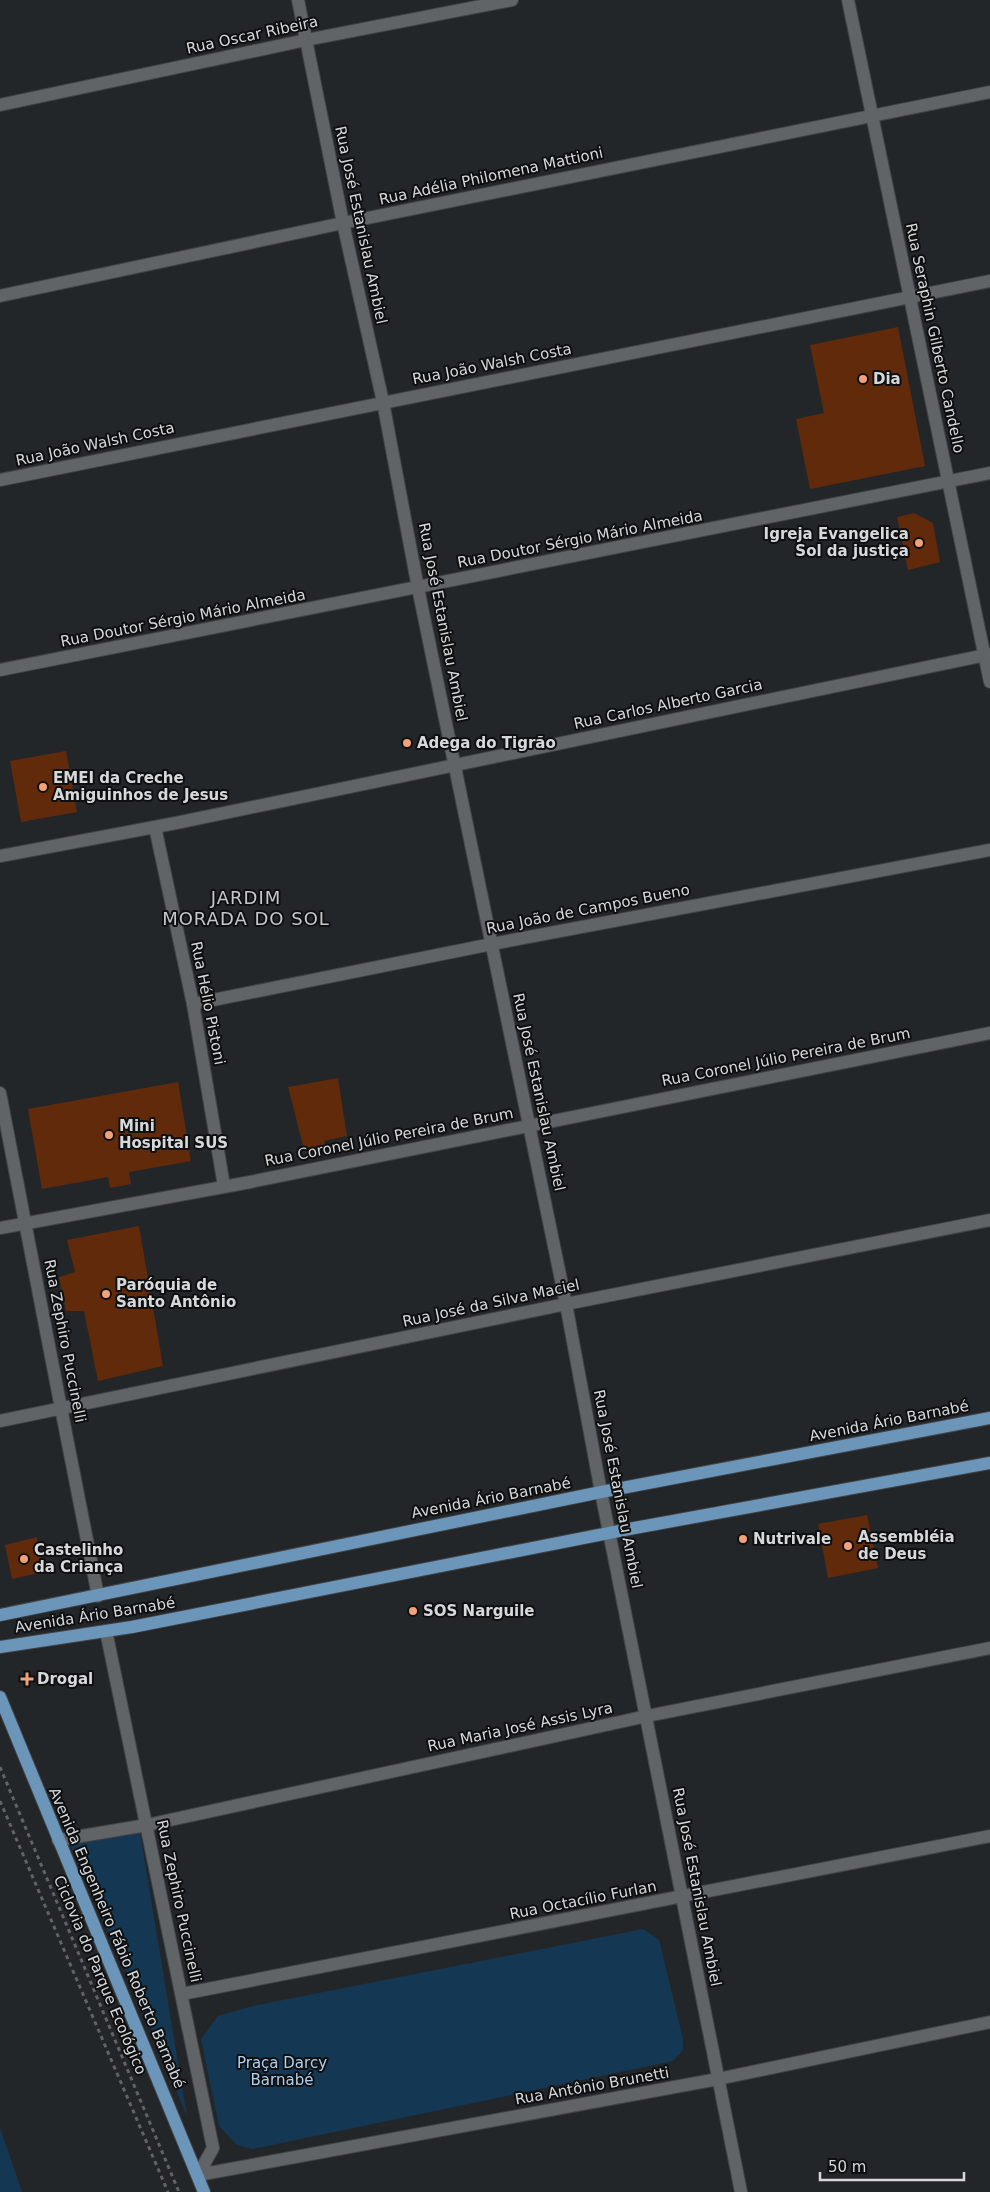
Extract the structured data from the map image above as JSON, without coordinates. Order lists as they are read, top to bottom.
{
  "streets": {
    "main road": ["Avenida Ário Barnabé", "Avenida Engenheiro Fábio Roberto Barnabé"],
    "street": [
      "Rua Oscar Ribeira",
      "Rua Adélia Philomena Mattioni",
      "Rua José Estanislau Ambiel",
      "Rua Seraphin Gilberto Candello",
      "Rua João Walsh Costa",
      "Rua Doutor Sérgio Mário Almeida",
      "Rua Carlos Alberto Garcia",
      "Rua João de Campos Bueno",
      "Rua Hélio Pistoni",
      "Rua Coronel Júlio Pereira de Brum",
      "Rua José da Silva Maciel",
      "Rua Zephiro Puccinelli",
      "Rua Maria José Assis Lyra",
      "Rua Octacílio Furlan",
      "Rua Antônio Brunetti"
    ],
    "path": ["Ciclovia do Parque Ecológico"]
  },
  "crossings": [
    ["Rua Oscar Ribeira", "Rua José Estanislau Ambiel"],
    ["Rua Adélia Philomena Mattioni", "Rua José Estanislau Ambiel"],
    ["Rua Adélia Philomena Mattioni", "Rua Seraphin Gilberto Candello"],
    ["Rua José Estanislau Ambiel", "Rua João Walsh Costa"],
    ["Rua José Estanislau Ambiel", "Rua Doutor Sérgio Mário Almeida"],
    ["Rua José Estanislau Ambiel", "Rua Carlos Alberto Garcia"],
    ["Rua José Estanislau Ambiel", "Rua João de Campos Bueno"],
    ["Rua José Estanislau Ambiel", "Rua Coronel Júlio Pereira de Brum"],
    ["Rua José Estanislau Ambiel", "Rua José da Silva Maciel"],
    ["Rua José Estanislau Ambiel", "Avenida Ário Barnabé"],
    ["Rua José Estanislau Ambiel", "Rua Maria José Assis Lyra"],
    ["Rua José Estanislau Ambiel", "Rua Octacílio Furlan"],
    ["Rua José Estanislau Ambiel", "Rua Antônio Brunetti"],
    ["Rua Seraphin Gilberto Candello", "Rua João Walsh Costa"],
    ["Rua Seraphin Gilberto Candello", "Rua Doutor Sérgio Mário Almeida"],
    ["Rua Seraphin Gilberto Candello", "Rua Carlos Alberto Garcia"],
    ["Rua Carlos Alberto Garcia", "Rua Hélio Pistoni"],
    ["Rua João de Campos Bueno", "Rua Hélio Pistoni"],
    ["Rua Hélio Pistoni", "Rua Coronel Júlio Pereira de Brum"],
    ["Rua Coronel Júlio Pereira de Brum", "Rua Zephiro Puccinelli"],
    ["Rua José da Silva Maciel", "Rua Zephiro Puccinelli"],
    ["Rua Zephiro Puccinelli", "Avenida Ário Barnabé"],
    ["Rua Zephiro Puccinelli", "Rua Maria José Assis Lyra"],
    ["Rua Zephiro Puccinelli", "Rua Octacílio Furlan"],
    ["Rua Zephiro Puccinelli", "Avenida Engenheiro Fábio Roberto Barnabé"],
    ["Rua Zephiro Puccinelli", "Rua Antônio Brunetti"],
    ["Rua Maria José Assis Lyra", "Avenida Engenheiro Fábio Roberto Barnabé"],
    ["Avenida Engenheiro Fábio Roberto Barnabé", "Rua Antônio Brunetti"]
  ],
  "districts": ["JARDIM MORADA DO SOL"],
  "parks": ["Praça Darcy Barnabé"],
  "places": {
    "other": [
      "Dia",
      "Igreja Evangelica Sol da justiça",
      "Adega do Tigrão",
      "EMEI da Creche Amiguinhos de Jesus",
      "Mini Hospital SUS",
      "Paróquia de Santo Antônio",
      "Nutrivale",
      "Assembléia de Deus",
      "Castelinho da Criança",
      "SOS Narguile"
    ],
    "health": ["Drogal"]
  },
  "scale_bar": "50 m"
}
